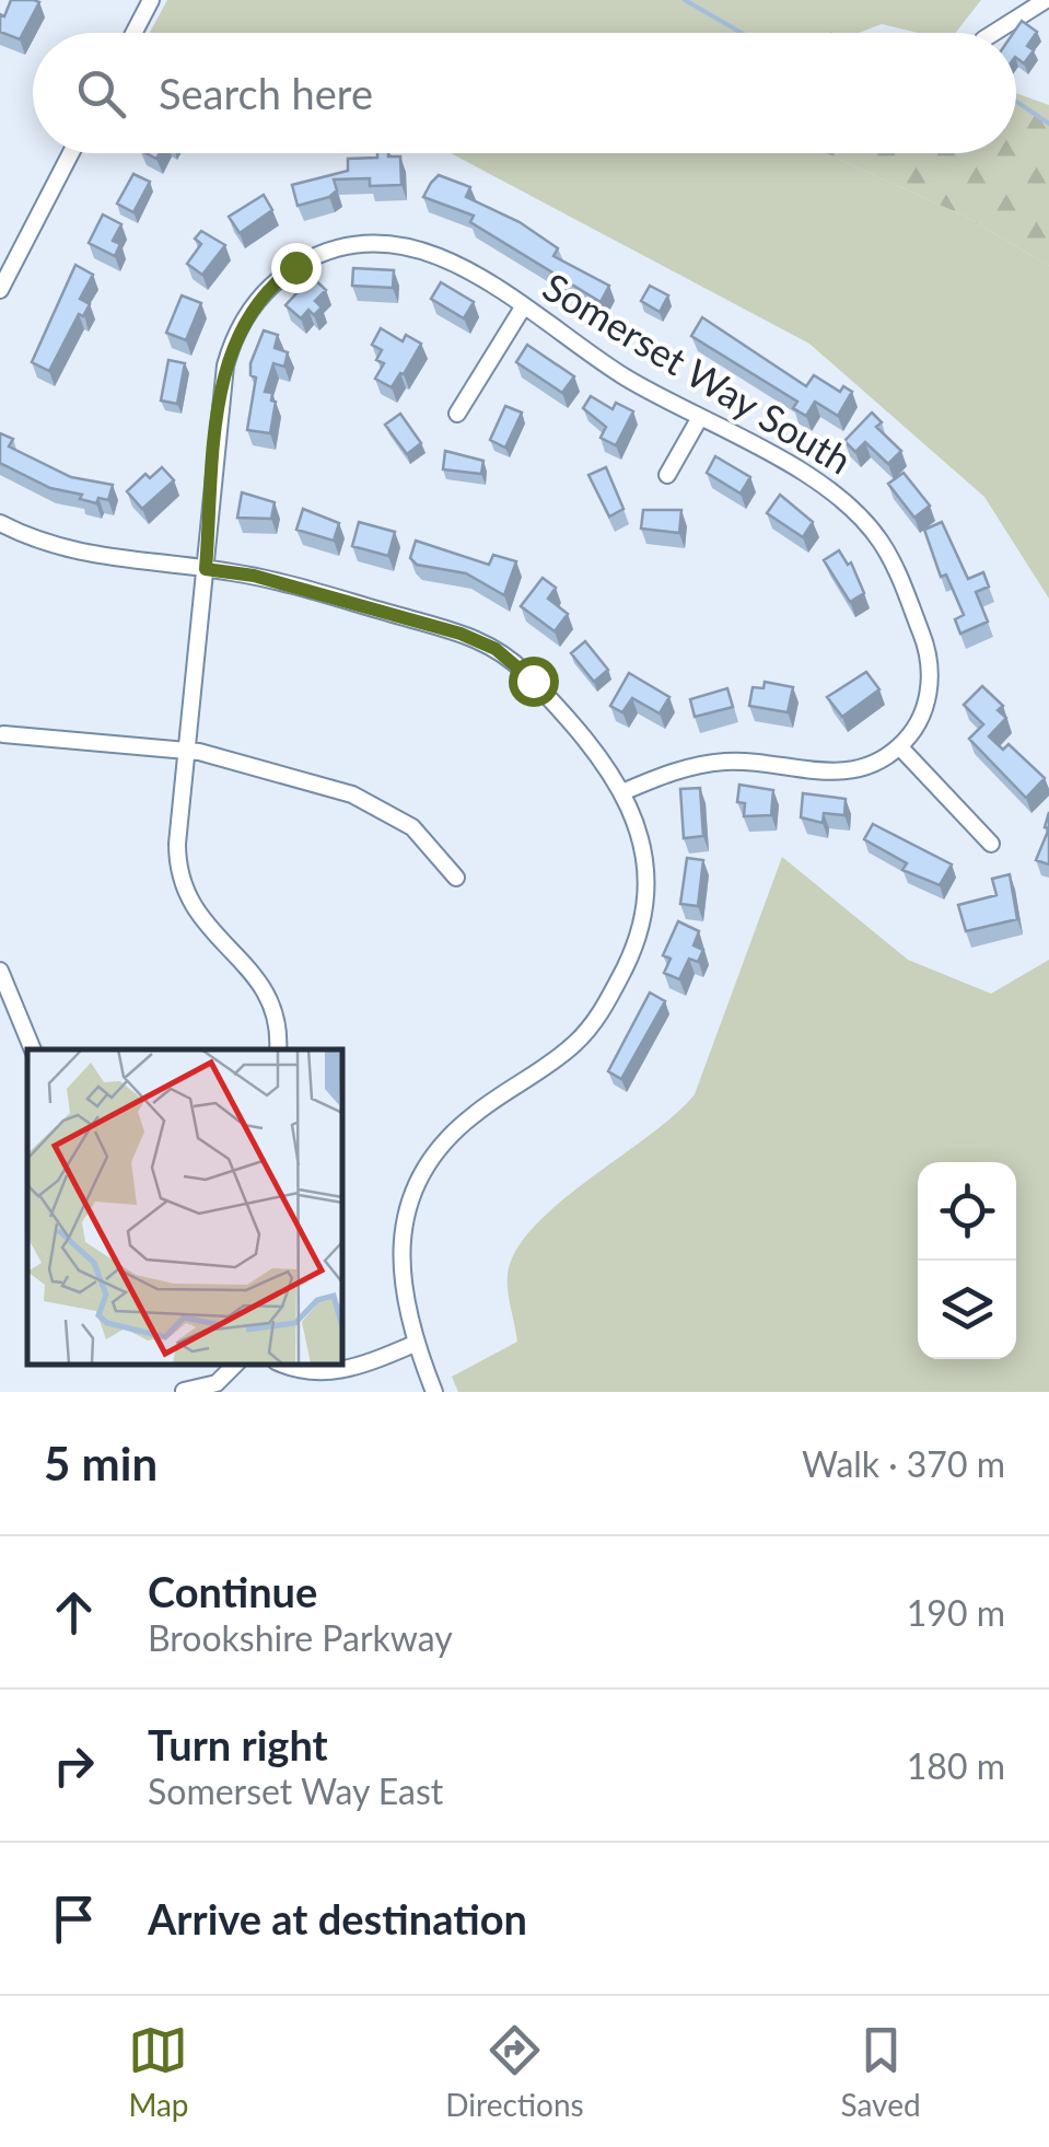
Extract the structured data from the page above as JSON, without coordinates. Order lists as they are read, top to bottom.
{
  "streets": {
    "street": ["Somerset Way South"]
  },
  "page": {
    "search": "Search here",
    "heading": ["5 min", "Walk · 370 m"],
    "list": [
      ["Continue", "Brookshire Parkway", "190 m"],
      ["Turn right", "Somerset Way East", "180 m"],
      "Arrive at destination"
    ],
    "nav": ["Map", "Directions", "Saved"]
  }
}
